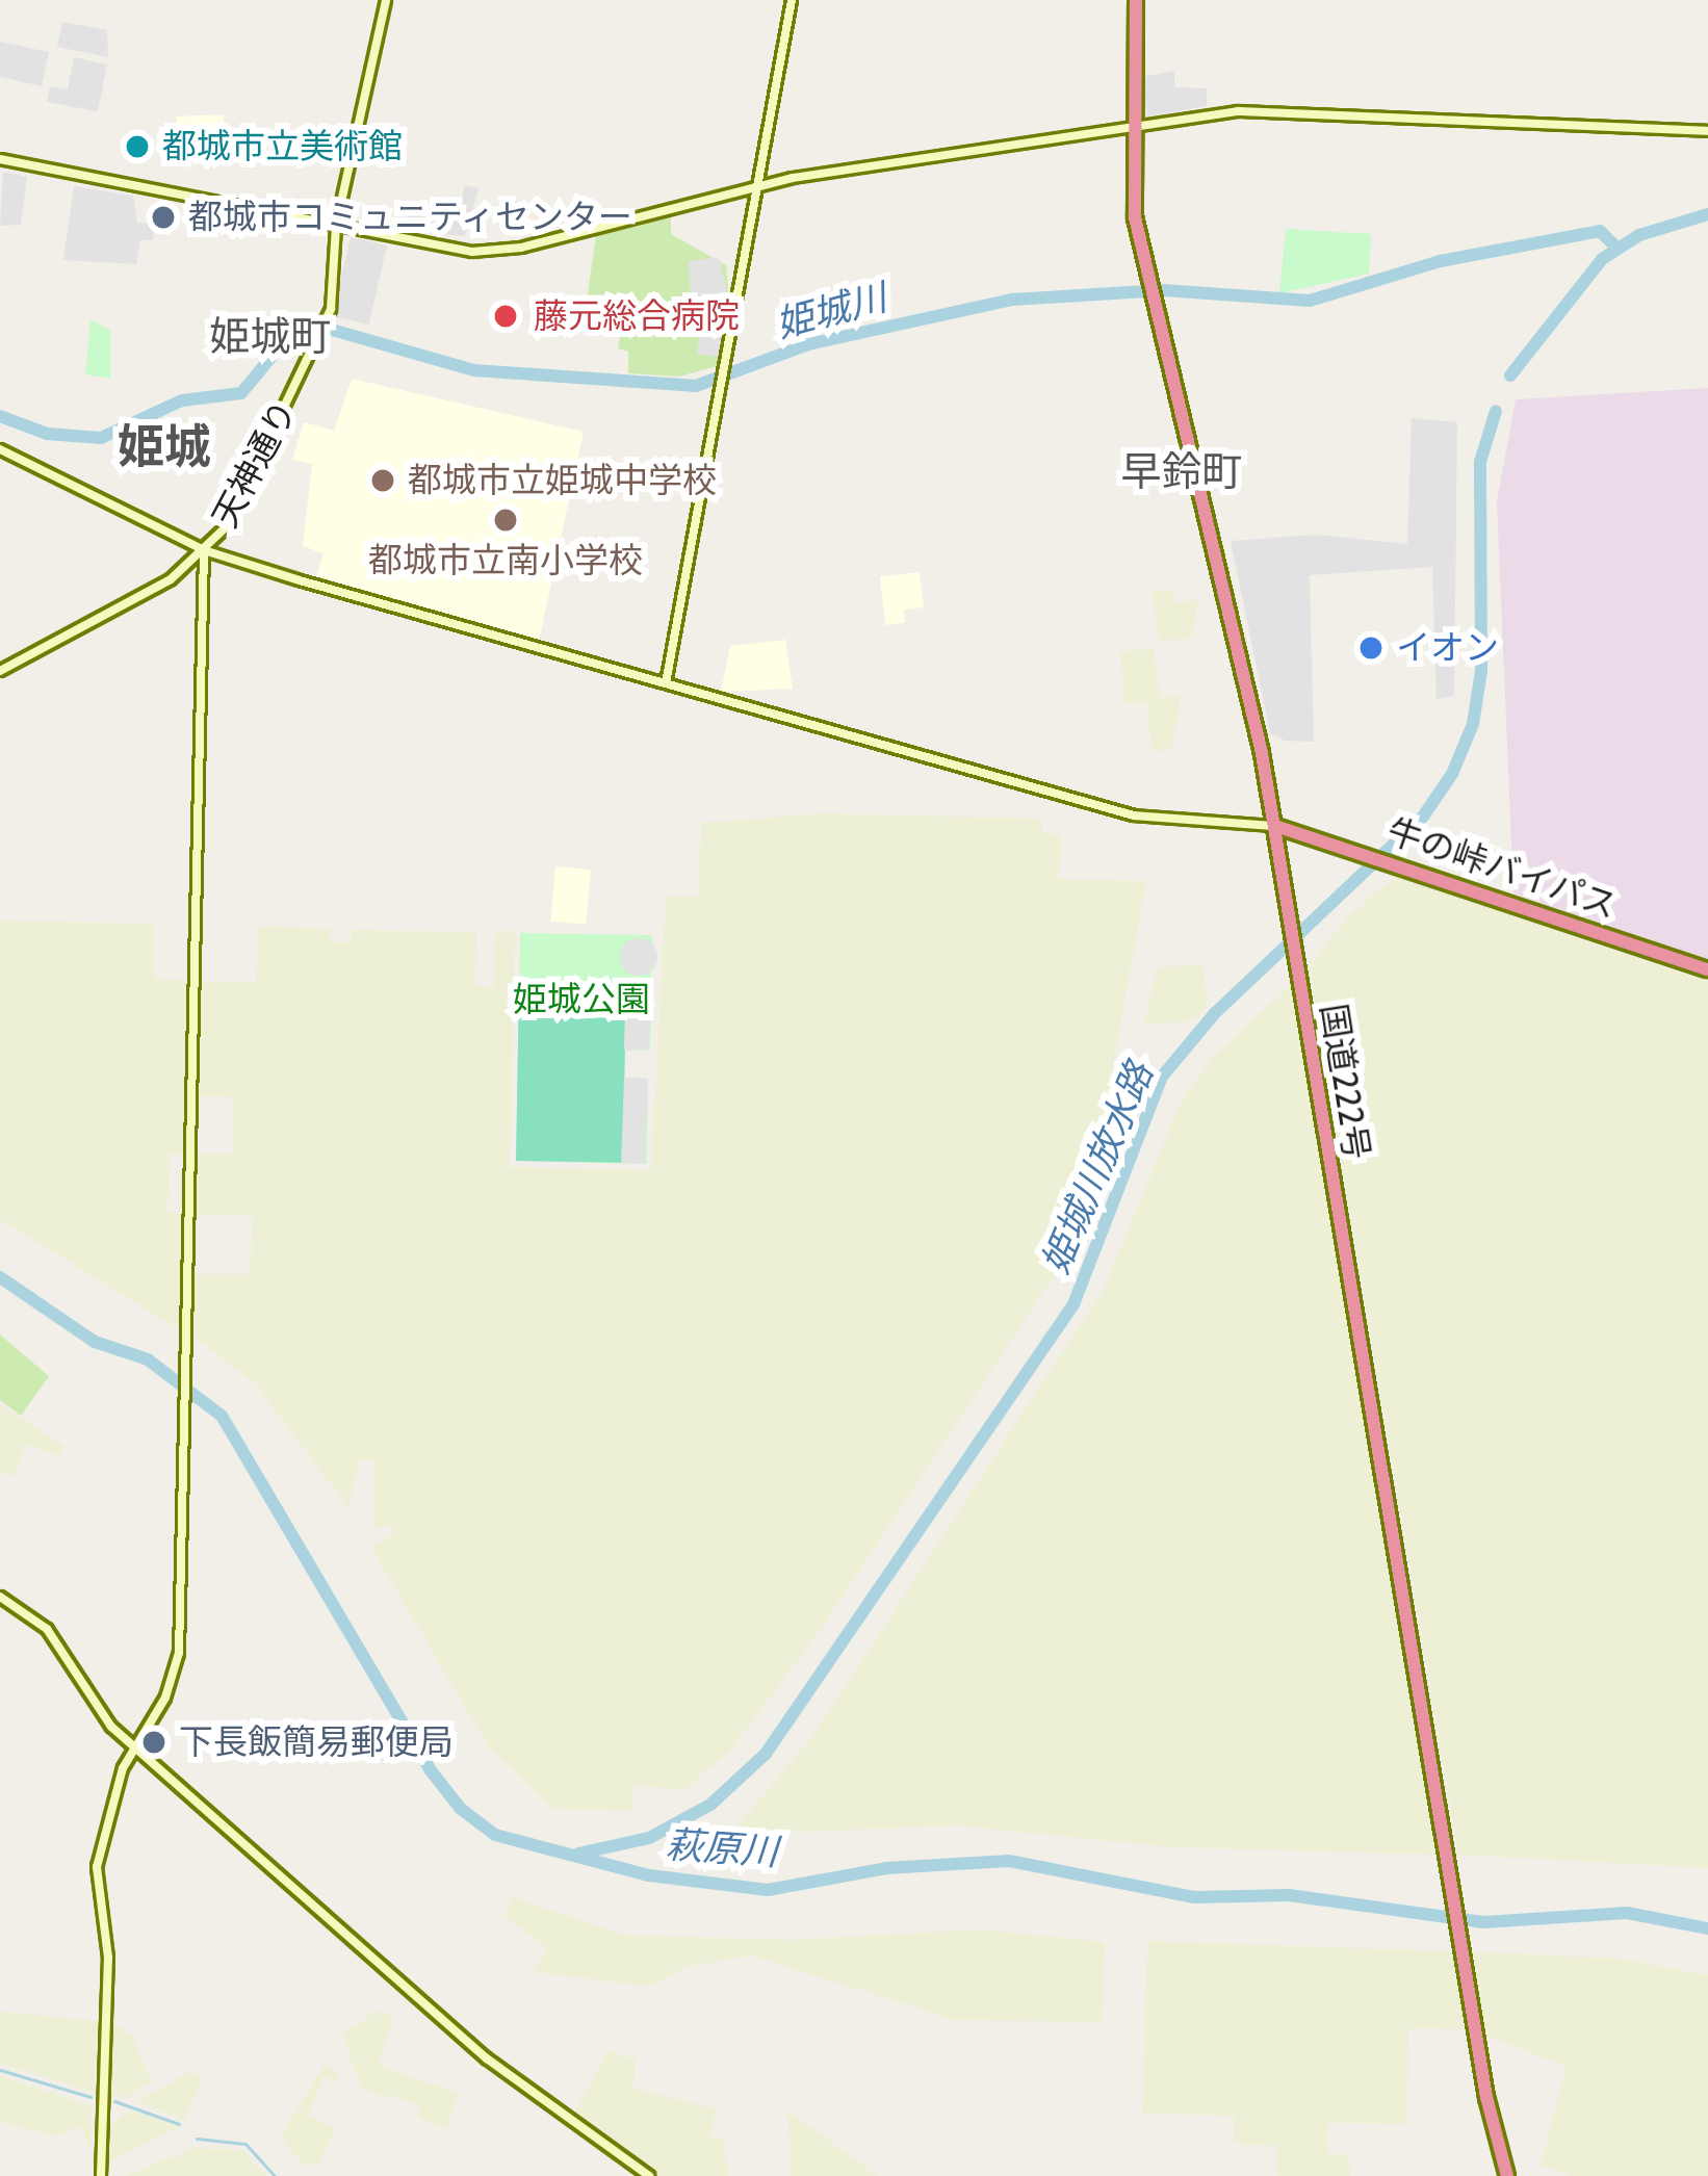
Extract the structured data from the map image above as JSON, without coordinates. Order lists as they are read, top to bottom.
{
  "streets": {
    "highway": ["牛の峠バイパス", "国道222号"],
    "street": ["天神通り"]
  },
  "crossings": [
    ["牛の峠バイパス", "国道222号"]
  ],
  "districts": ["姫城町", "姫城", "早鈴町"],
  "water": ["姫城川", "姫城川放水路", "萩原川"],
  "parks": ["姫城公園"],
  "places": [
    "都城市立美術館",
    "都城市コミュニティセンター",
    "藤元総合病院",
    "都城市立姫城中学校",
    "都城市立南小学校",
    "イオン",
    "下長飯簡易郵便局"
  ]
}
